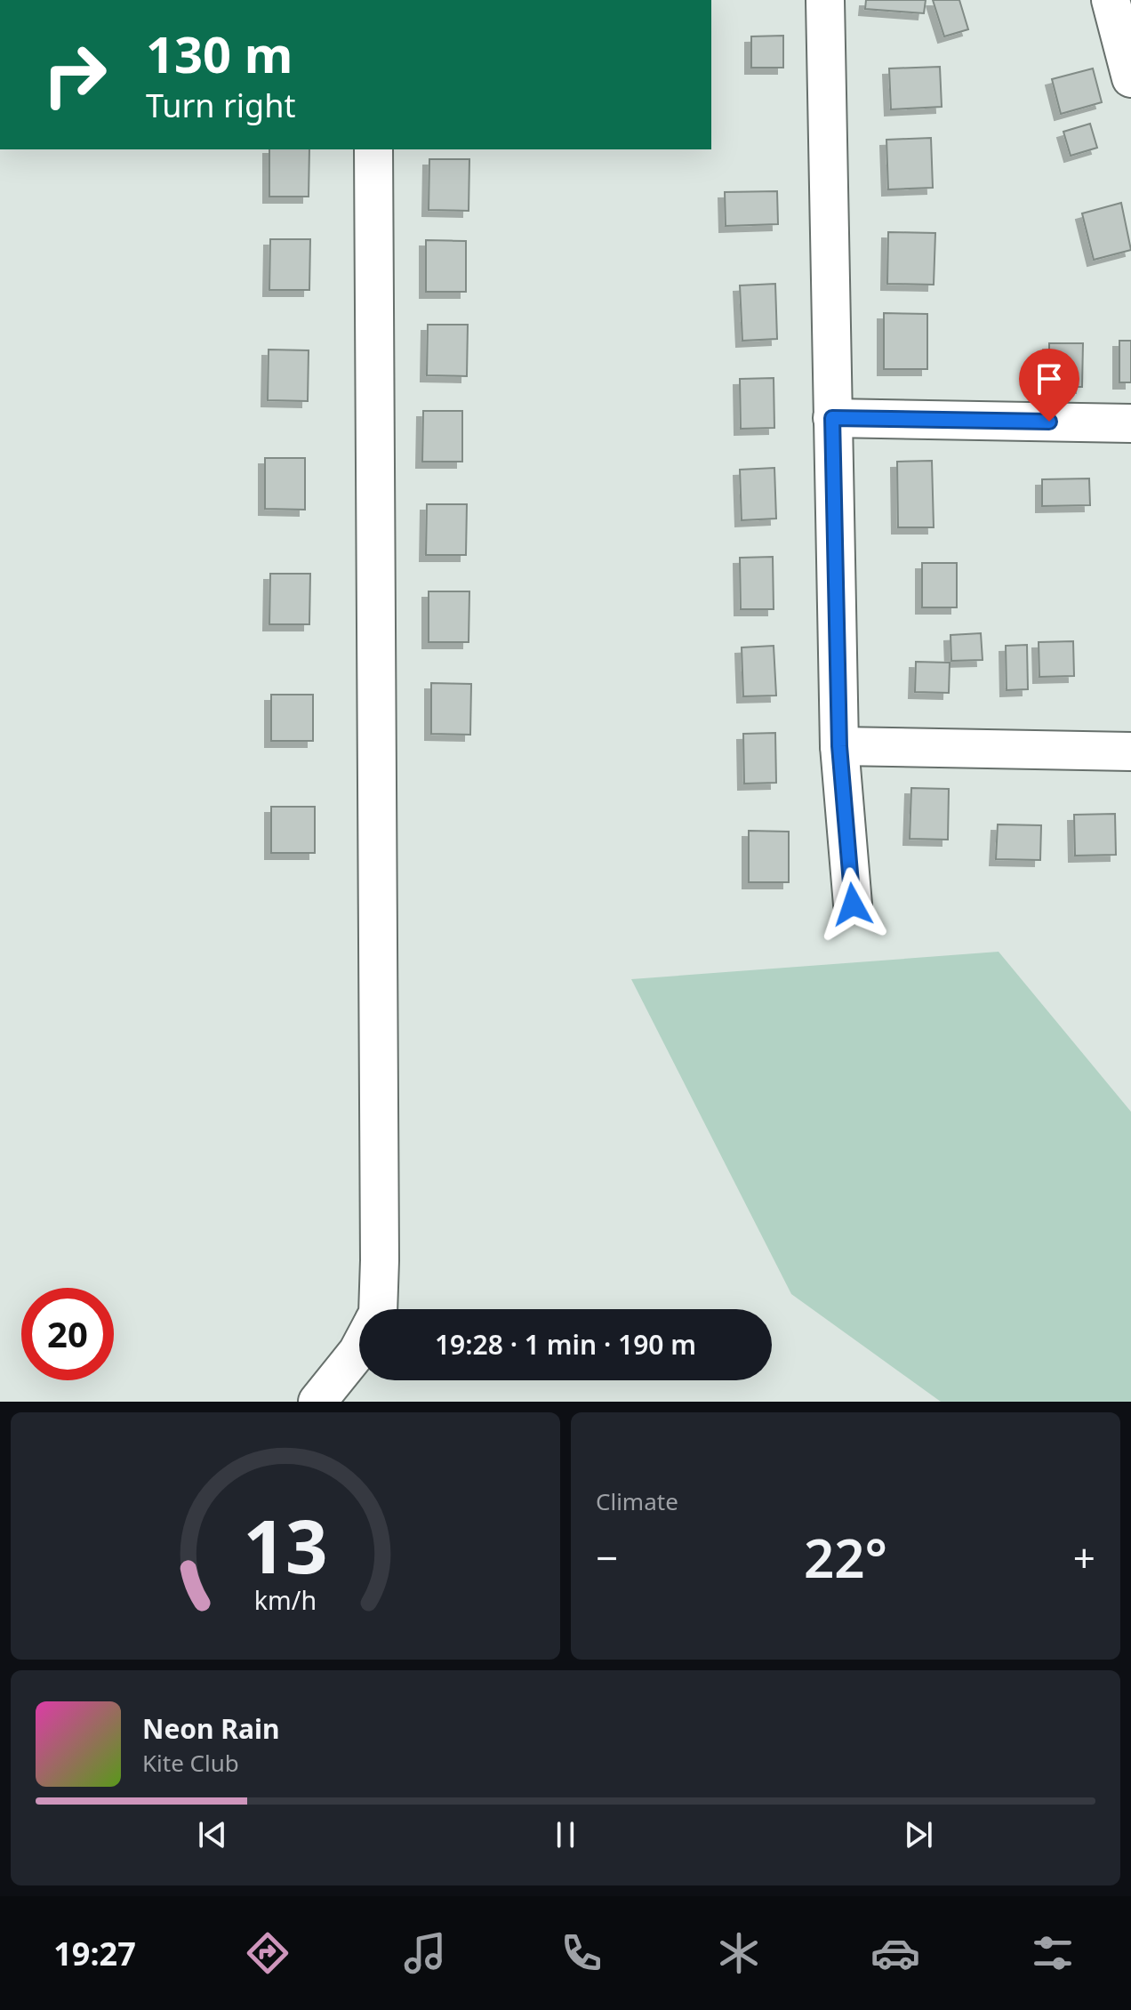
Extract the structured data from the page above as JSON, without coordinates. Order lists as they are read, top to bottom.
{
  "page": {
    "turn": ["130 m", "Turn right"],
    "limit": "20",
    "trip": "19:28 · 1 min · 190 m",
    "tile": "Climate",
    "heat": ["−", "22°", "+"],
    "song": ["Neon Rain", "Kite Club"],
    "tabs": "19:27",
    "gauge": ["13", "km/h"]
  }
}
